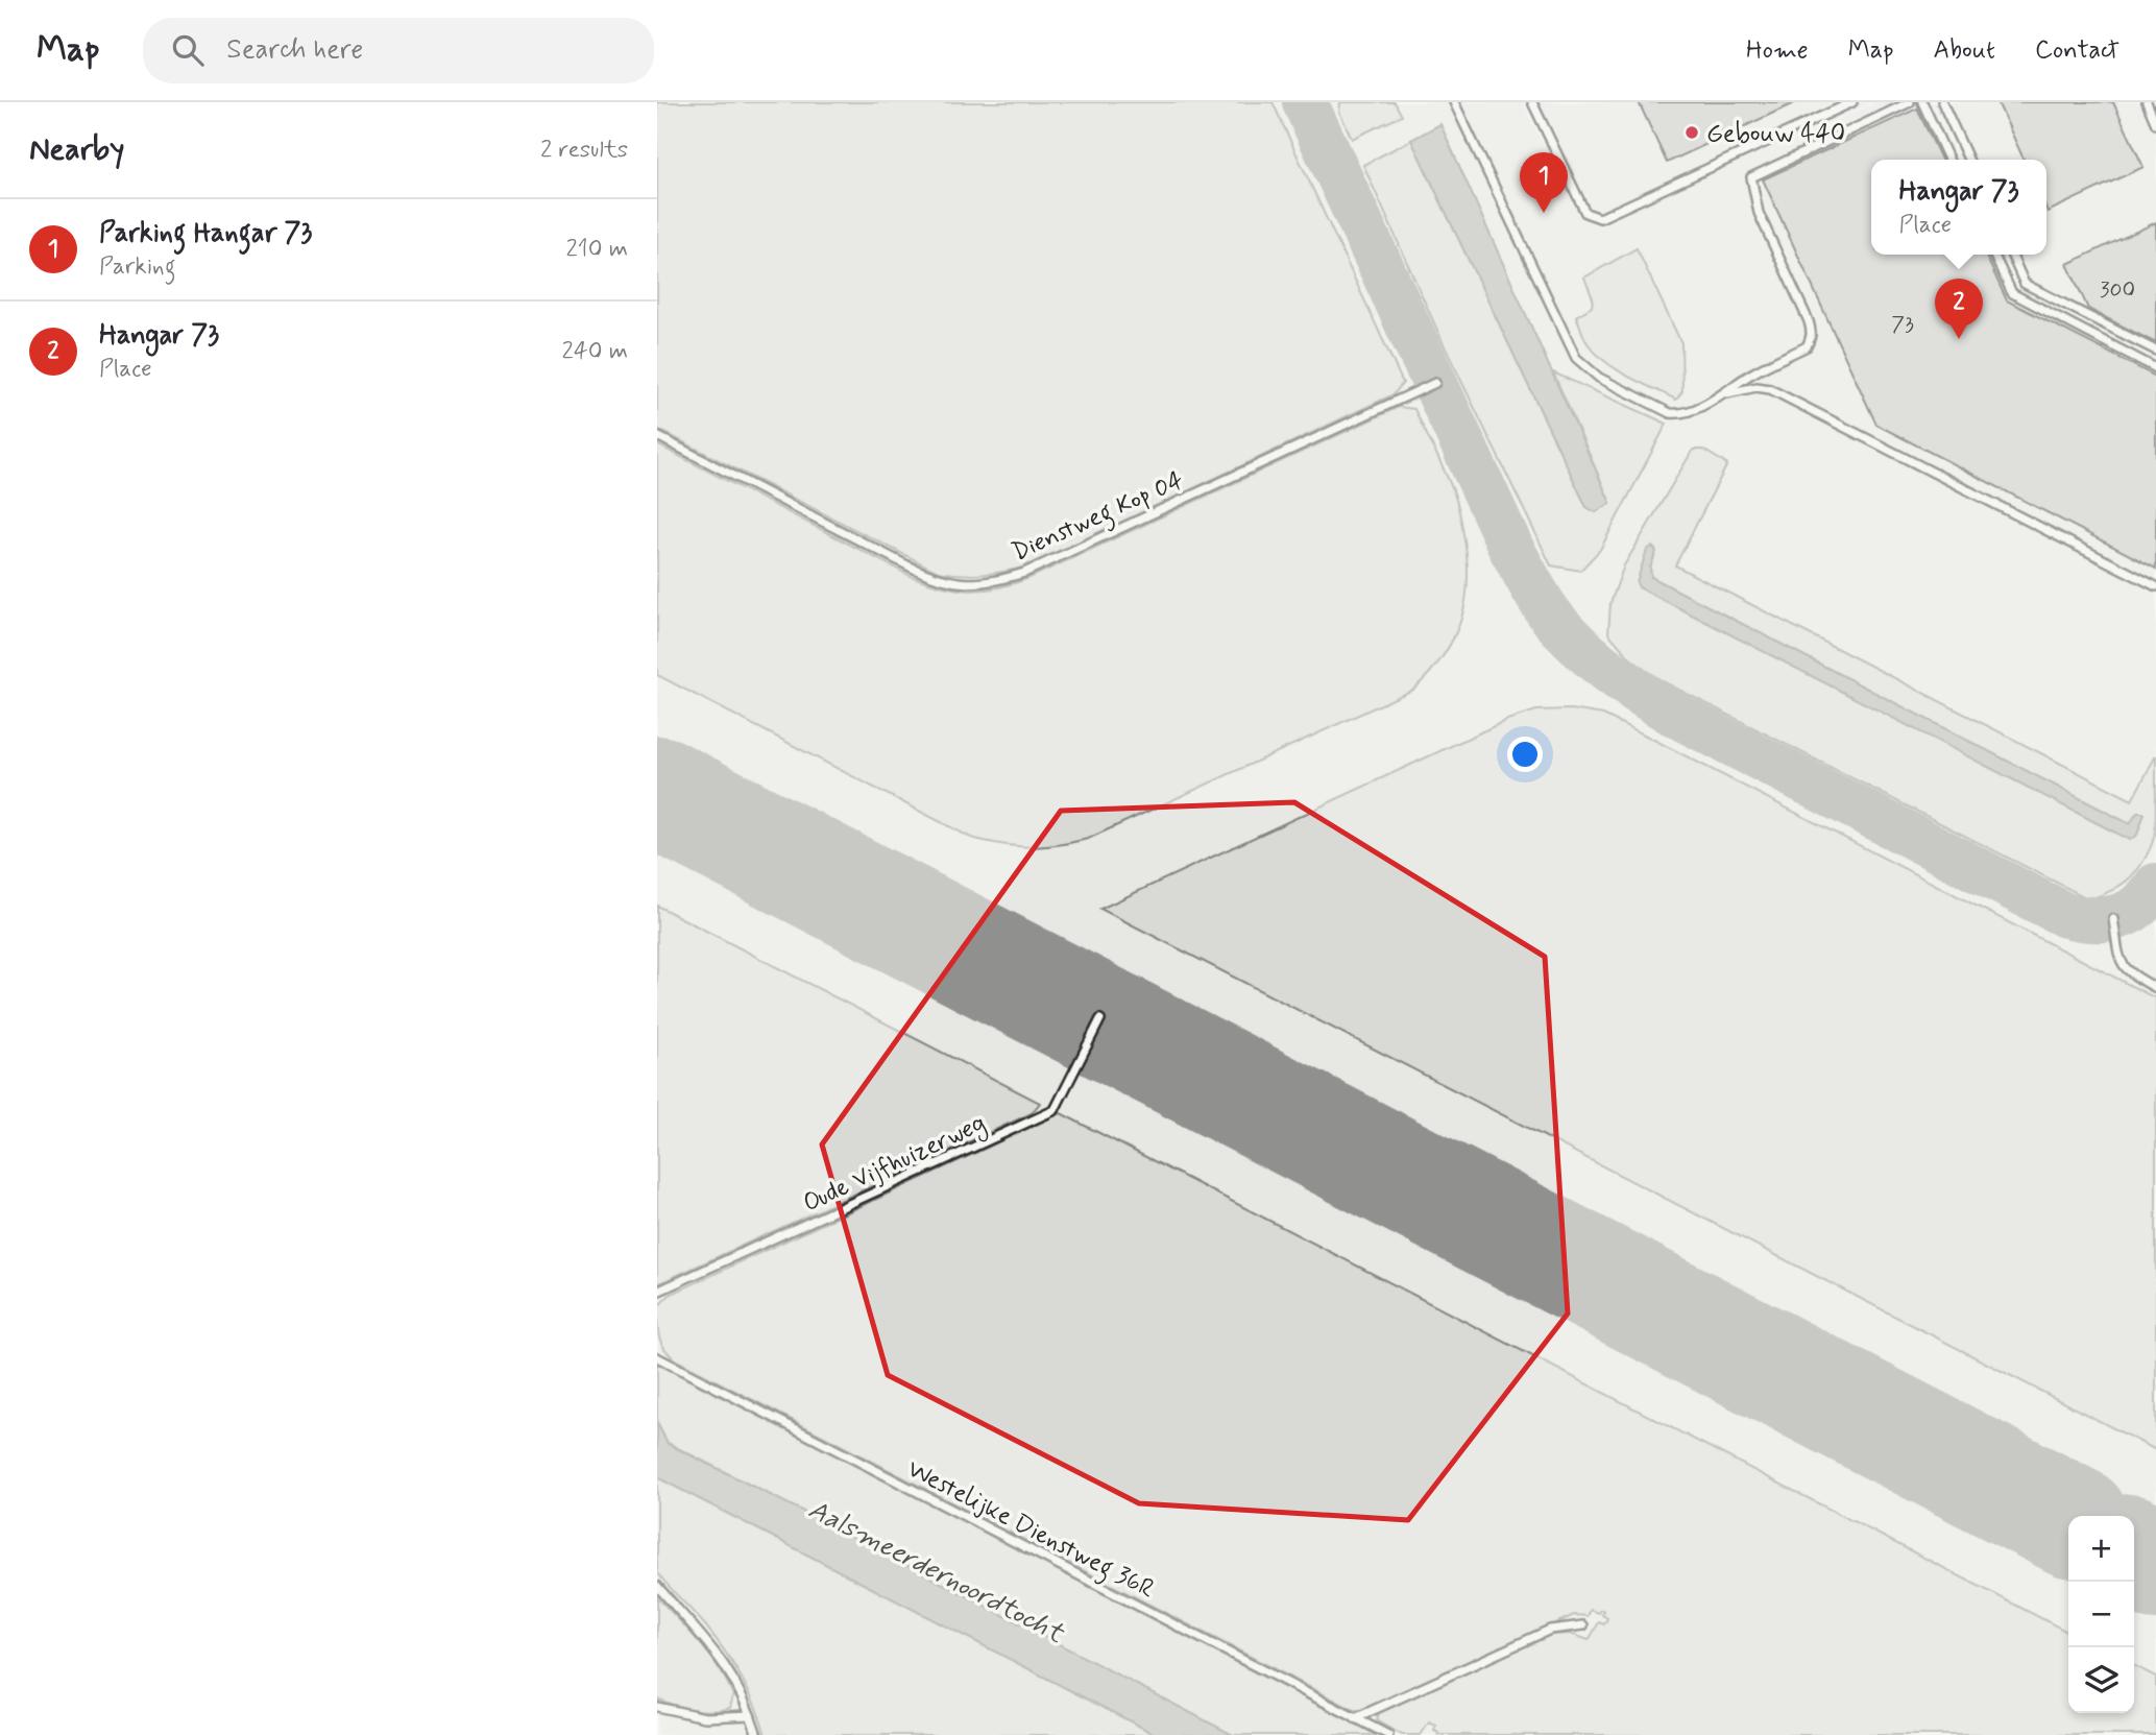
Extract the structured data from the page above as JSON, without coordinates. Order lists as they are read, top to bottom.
{
  "streets": {
    "lane": ["Dienstweg Kop 04", "Oude Vijfhuizerweg", "Westelijke Dienstweg 36R"]
  },
  "water": ["Aalsmeerdernoordtocht"],
  "places": ["Gebouw 440"],
  "house_numbers": ["300", "73"],
  "page": {
    "header": "Map",
    "search": "Search here",
    "nav": [
      "Home",
      "Map",
      "About",
      "Contact"
    ],
    "heading": ["Nearby", "2 results"],
    "pins": ["1", "2"],
    "popup": ["Hangar 73", "Place"],
    "list": [
      {
        "mark": "1",
        "name": "Parking Hangar 73",
        "note": "Parking",
        "value": "210 m"
      },
      {
        "mark": "2",
        "name": "Hangar 73",
        "note": "Place",
        "value": "240 m"
      }
    ],
    "map_buttons": ["+", "−"]
  }
}
